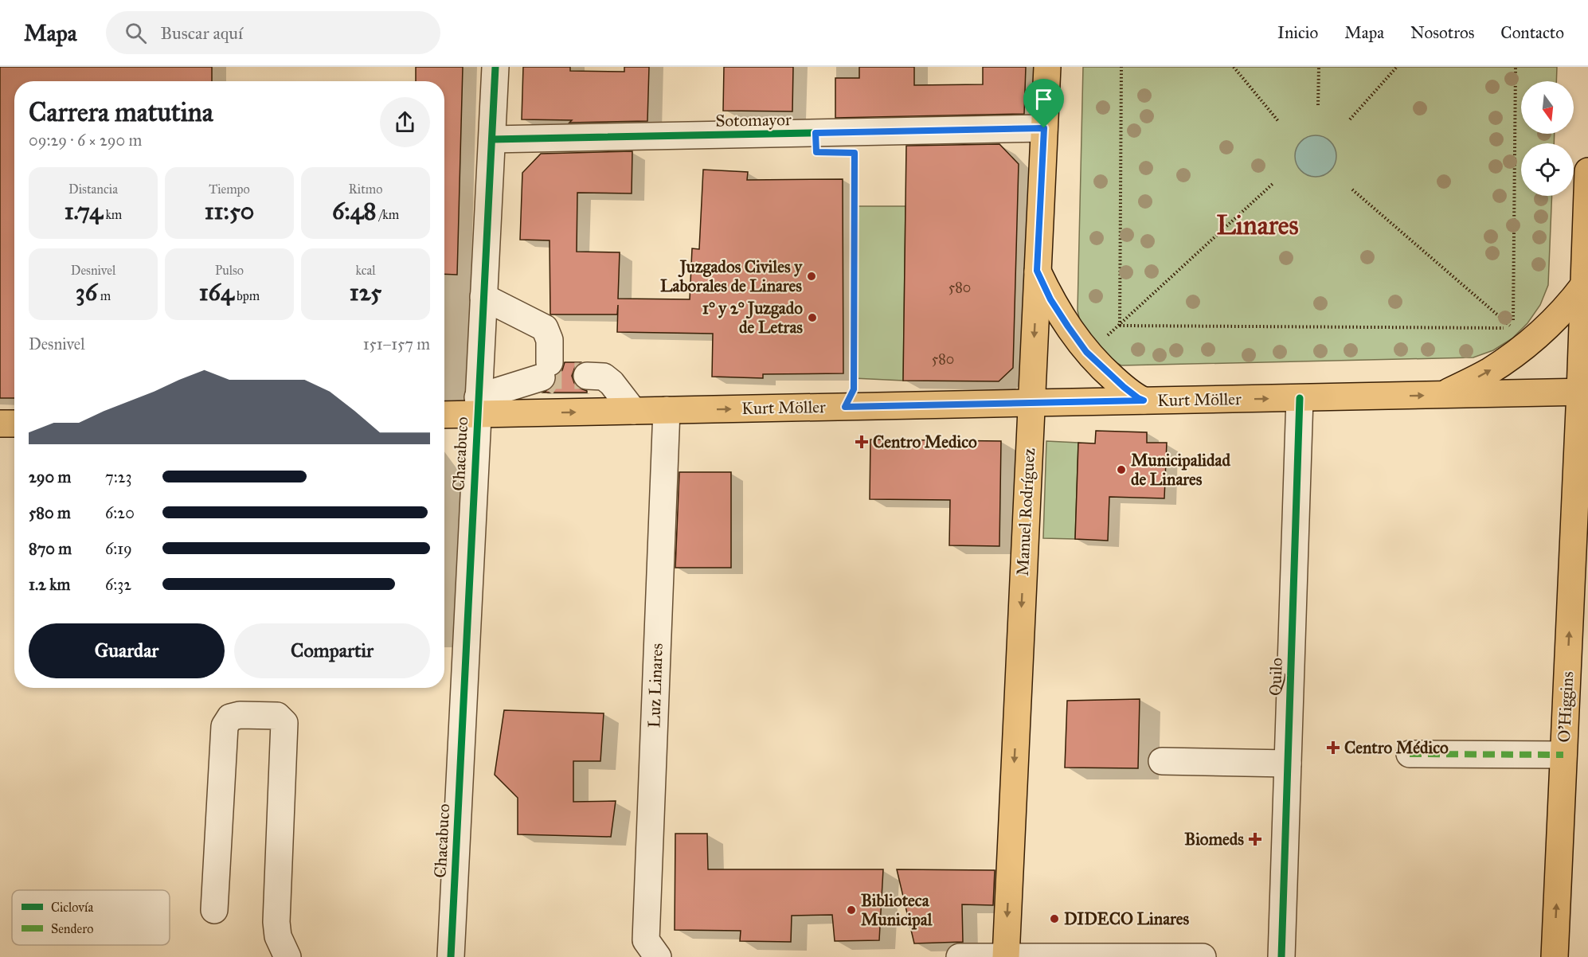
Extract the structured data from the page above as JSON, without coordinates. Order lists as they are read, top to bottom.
{
  "streets": {
    "main road": ["Kurt Möller", "Manuel Rodríguez", "O'Higgins"],
    "street": [
      "Sotomayor",
      "Chacabuco",
      "Quilo",
      "Luz Linares"
    ]
  },
  "crossings": [
    ["Sotomayor", "Chacabuco"],
    ["Sotomayor", "Manuel Rodríguez"],
    ["Kurt Möller", "Chacabuco"],
    ["Kurt Möller", "Manuel Rodríguez"],
    ["Kurt Möller", "Quilo"],
    ["Kurt Möller", "Luz Linares"],
    ["Kurt Möller", "O'Higgins"]
  ],
  "one_way": ["Kurt Möller", "Manuel Rodríguez", "O'Higgins"],
  "districts": ["Linares"],
  "places": {
    "other": [
      "Juzgados Civiles y Laborales de Linares",
      "1° y 2° Juzgado de Letras",
      "Municipalidad de Linares",
      "Biblioteca Municipal",
      "DIDECO Linares"
    ],
    "health": ["Centro Medico", "Centro Médico", "Biomeds"]
  },
  "house_numbers": ["580", "580"],
  "legend": ["Ciclovía", "Sendero"],
  "north": "bottom",
  "page": {
    "header": "Mapa",
    "search": "Buscar aquí",
    "nav": [
      "Inicio",
      "Mapa",
      "Nosotros",
      "Contacto"
    ],
    "heading": ["Carrera matutina", "09:29 · 6 × 290 m"],
    "stats": [
      ["Distancia", "1.74 km"],
      ["Tiempo", "11:50"],
      ["Ritmo", "6:48 /km"],
      ["Desnivel", "36 m"],
      ["Pulso", "164 bpm"],
      ["kcal", "125"]
    ],
    "chart": ["Desnivel", "151–157 m"],
    "list": [
      {
        "name": "290 m",
        "note": "7:23"
      },
      {
        "name": "580 m",
        "note": "6:20"
      },
      {
        "name": "870 m",
        "note": "6:19"
      },
      {
        "name": "1.2 km",
        "note": "6:32"
      }
    ],
    "buttons": ["Guardar", "Compartir"]
  }
}
